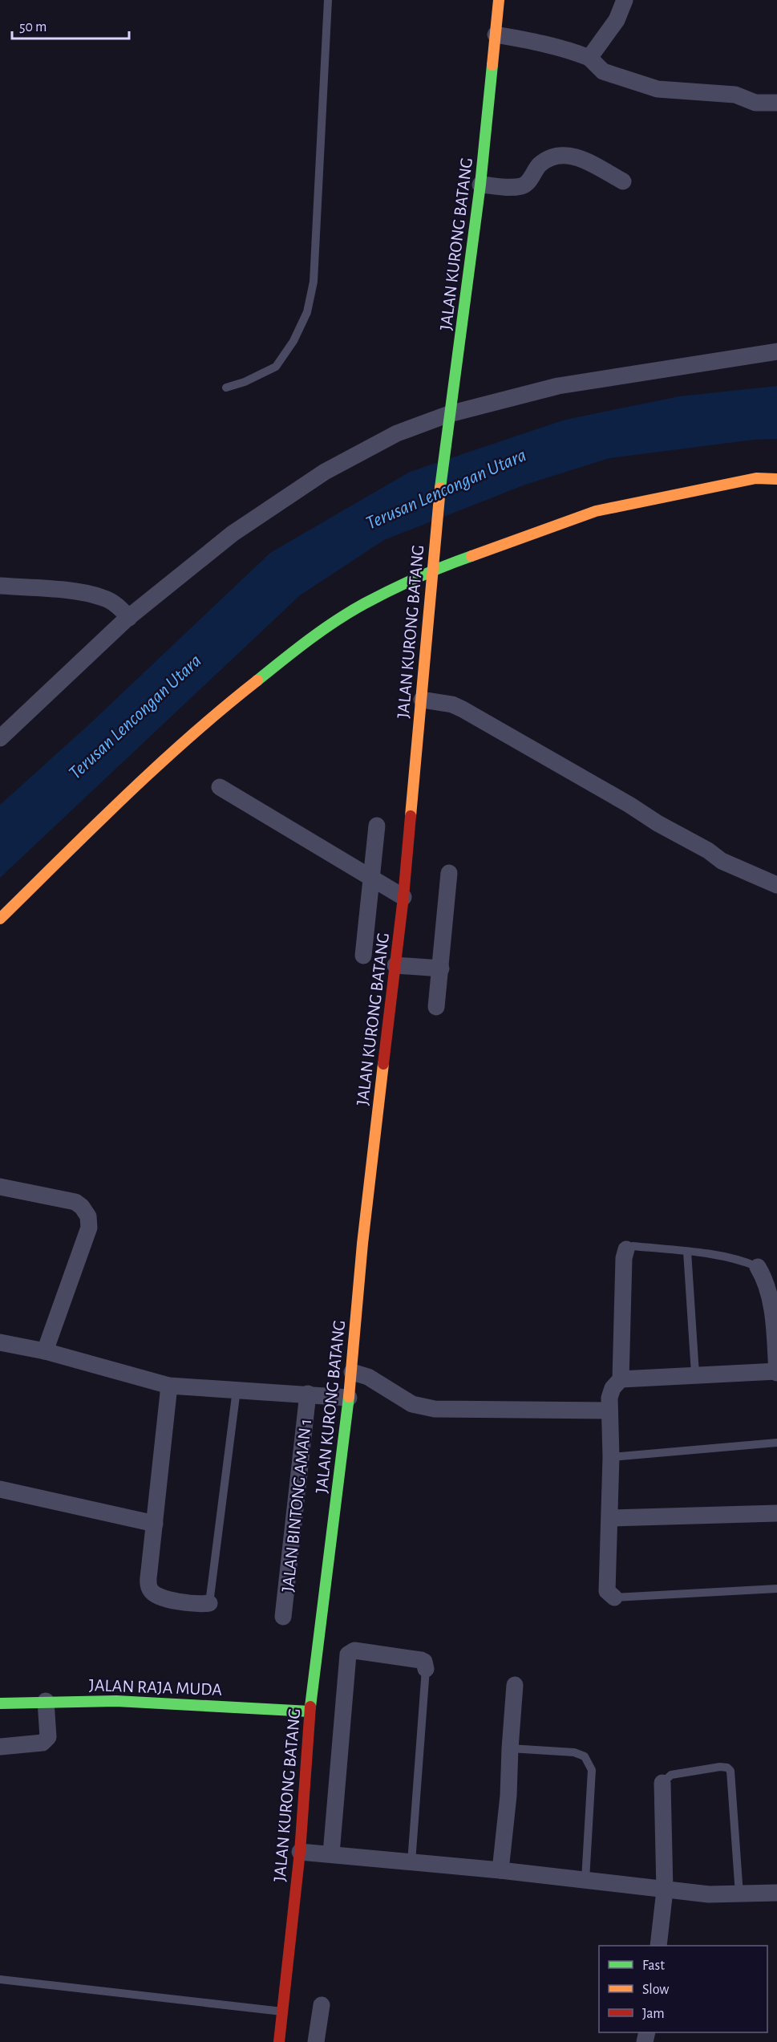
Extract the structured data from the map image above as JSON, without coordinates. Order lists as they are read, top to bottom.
{
  "streets": {
    "street": ["JALAN KURONG BATANG", "JALAN BINTONG AMAN 1", "JALAN RAJA MUDA"]
  },
  "crossings": [
    ["JALAN KURONG BATANG", "JALAN RAJA MUDA"]
  ],
  "water": ["Terusan Lencongan Utara"],
  "legend": ["Fast", "Slow", "Jam"],
  "scale_bar": "50 m"
}
